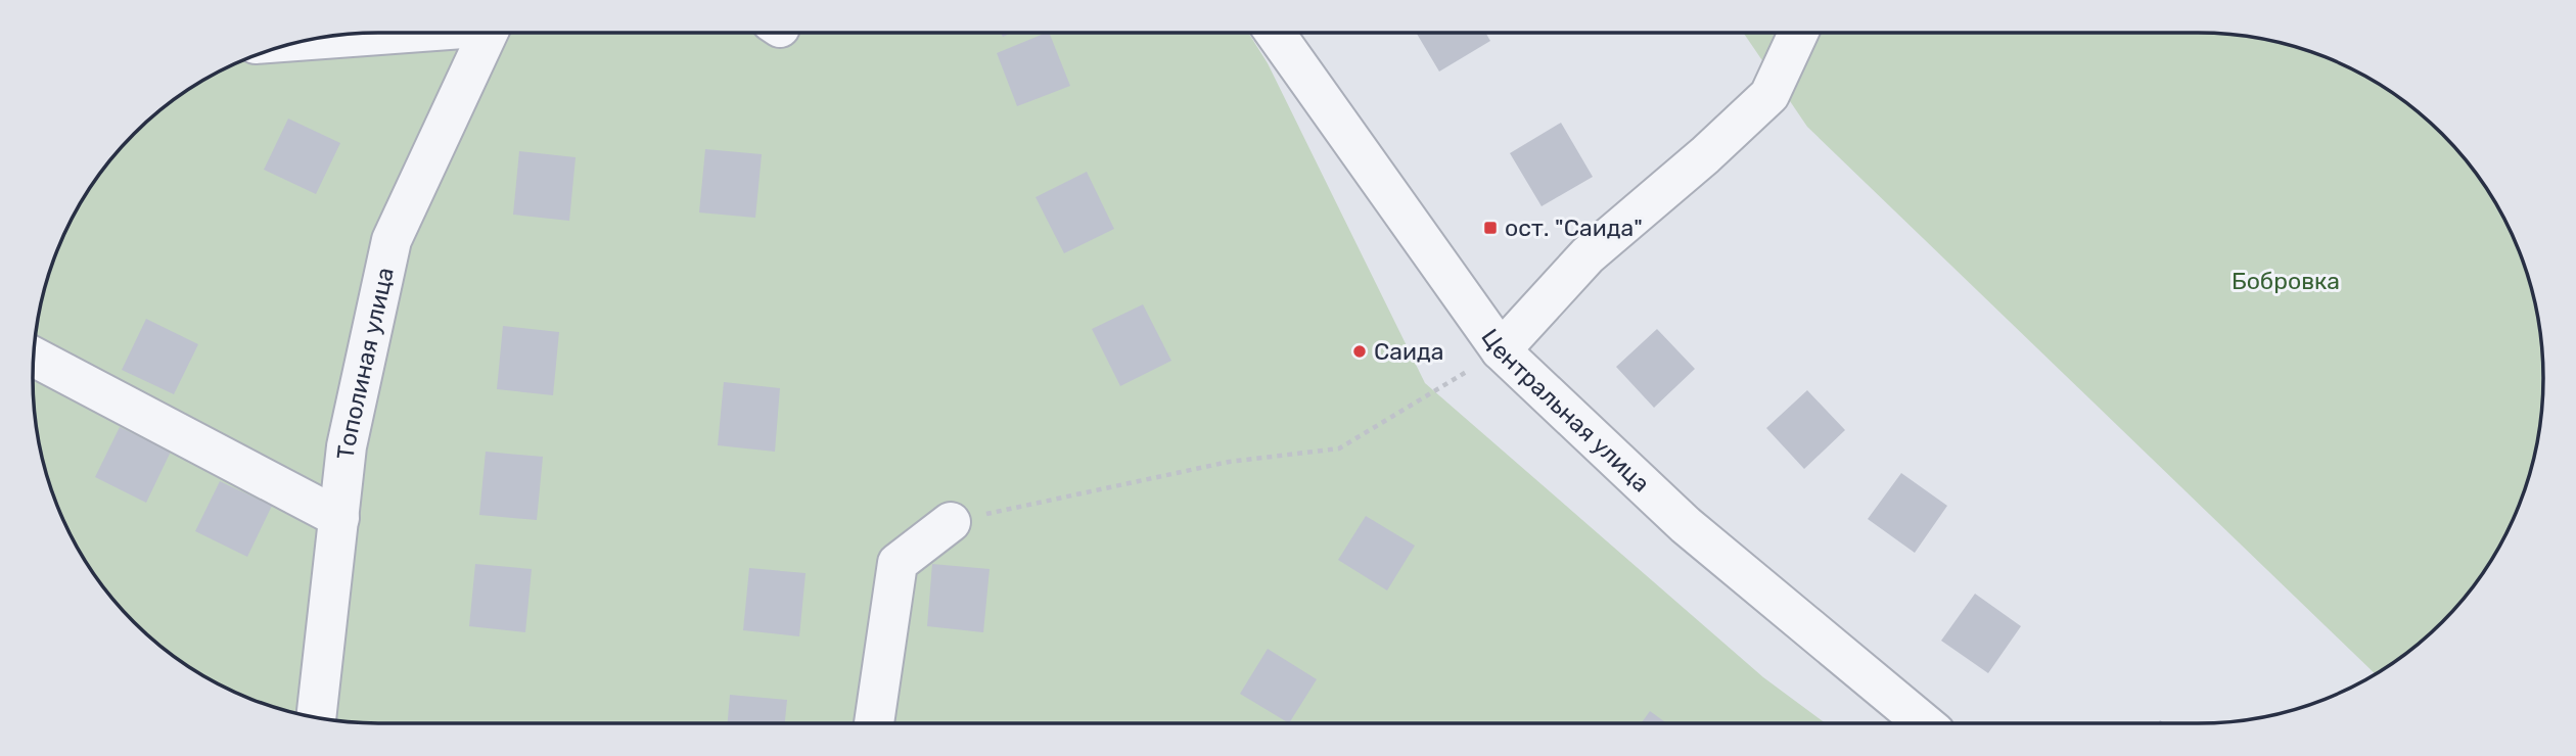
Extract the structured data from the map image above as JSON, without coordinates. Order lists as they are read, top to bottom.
{
  "streets": {
    "street": ["Тополиная улица", "Центральная улица"]
  },
  "parks": ["Бобровка"],
  "places": {
    "transit": ["ост. \"Саида\""],
    "other": ["Саида"]
  }
}
